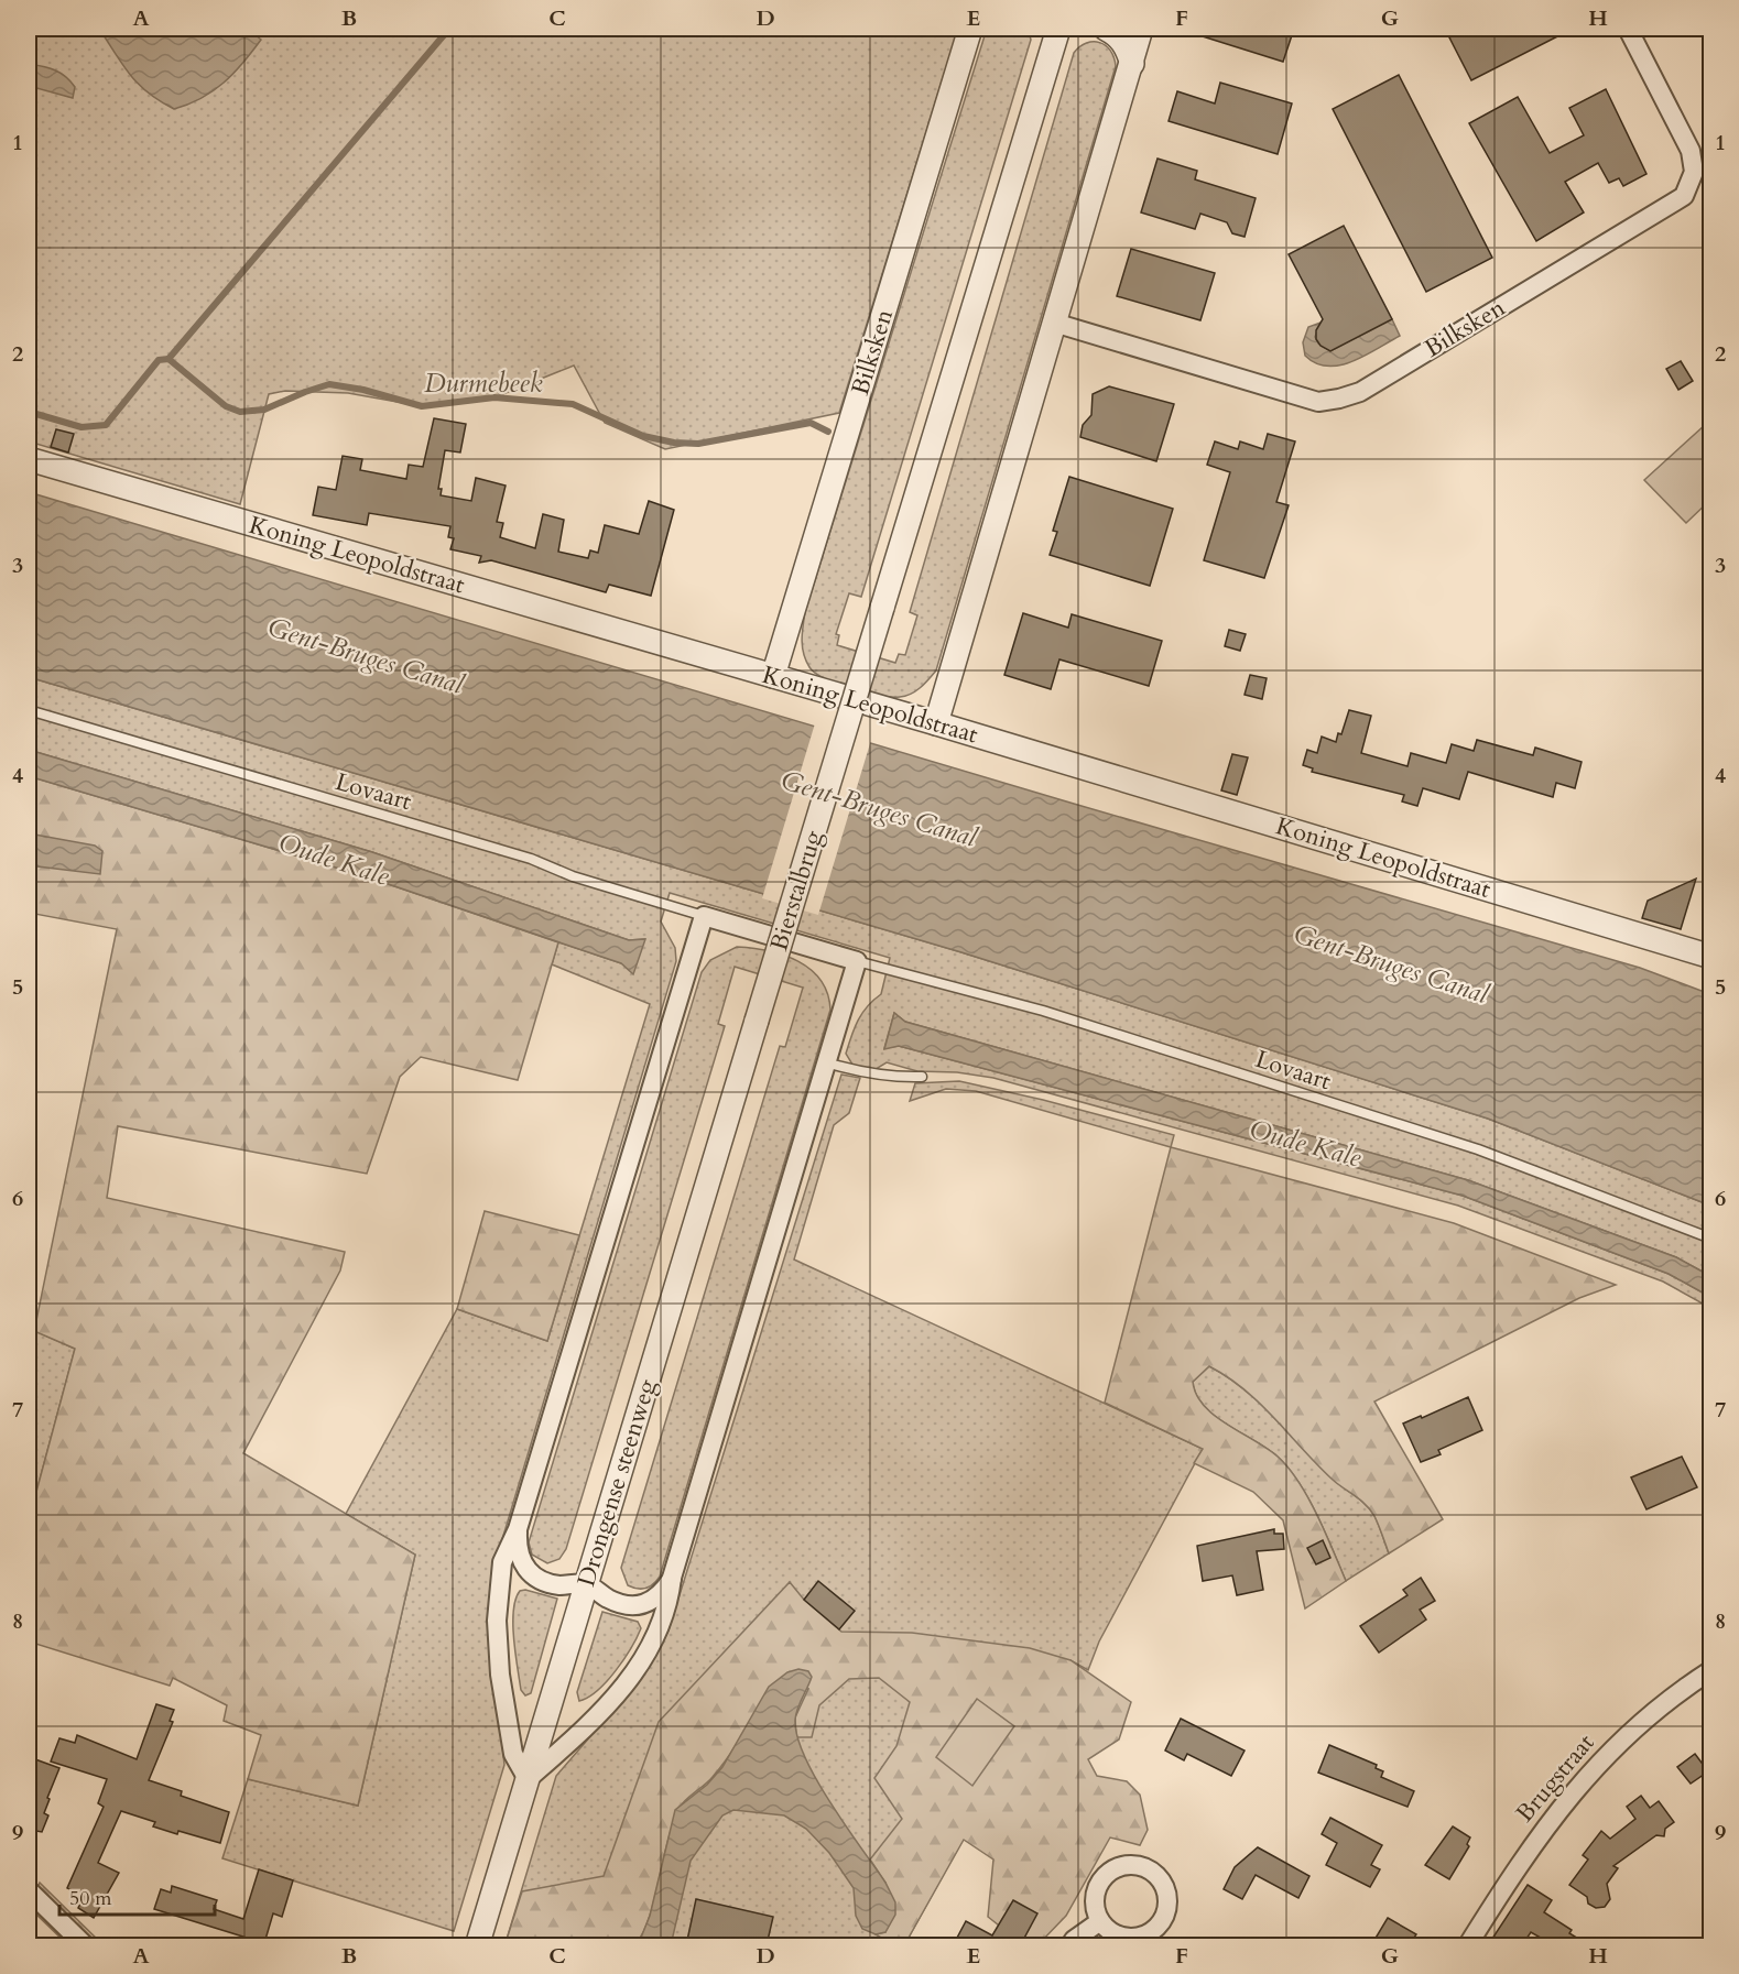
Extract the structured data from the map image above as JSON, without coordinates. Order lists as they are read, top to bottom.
{
  "streets": {
    "street": [
      "Bilksken",
      "Koning Leopoldstraat",
      "Bierstalbrug",
      "Drongense steenweg",
      "Brugstraat"
    ],
    "lane": ["Lovaart"]
  },
  "crossings": [
    ["Bilksken", "Koning Leopoldstraat"],
    ["Bierstalbrug", "Drongense steenweg"]
  ],
  "water": ["Durmebeek", "Gent-Bruges Canal", "Oude Kale"],
  "scale_bar": "50 m",
  "grid": {
    "columns": [
      "A",
      "B",
      "C",
      "D",
      "E",
      "F",
      "G",
      "H"
    ],
    "rows": [
      "1",
      "2",
      "3",
      "4",
      "5",
      "6",
      "7",
      "8",
      "9"
    ]
  }
}
